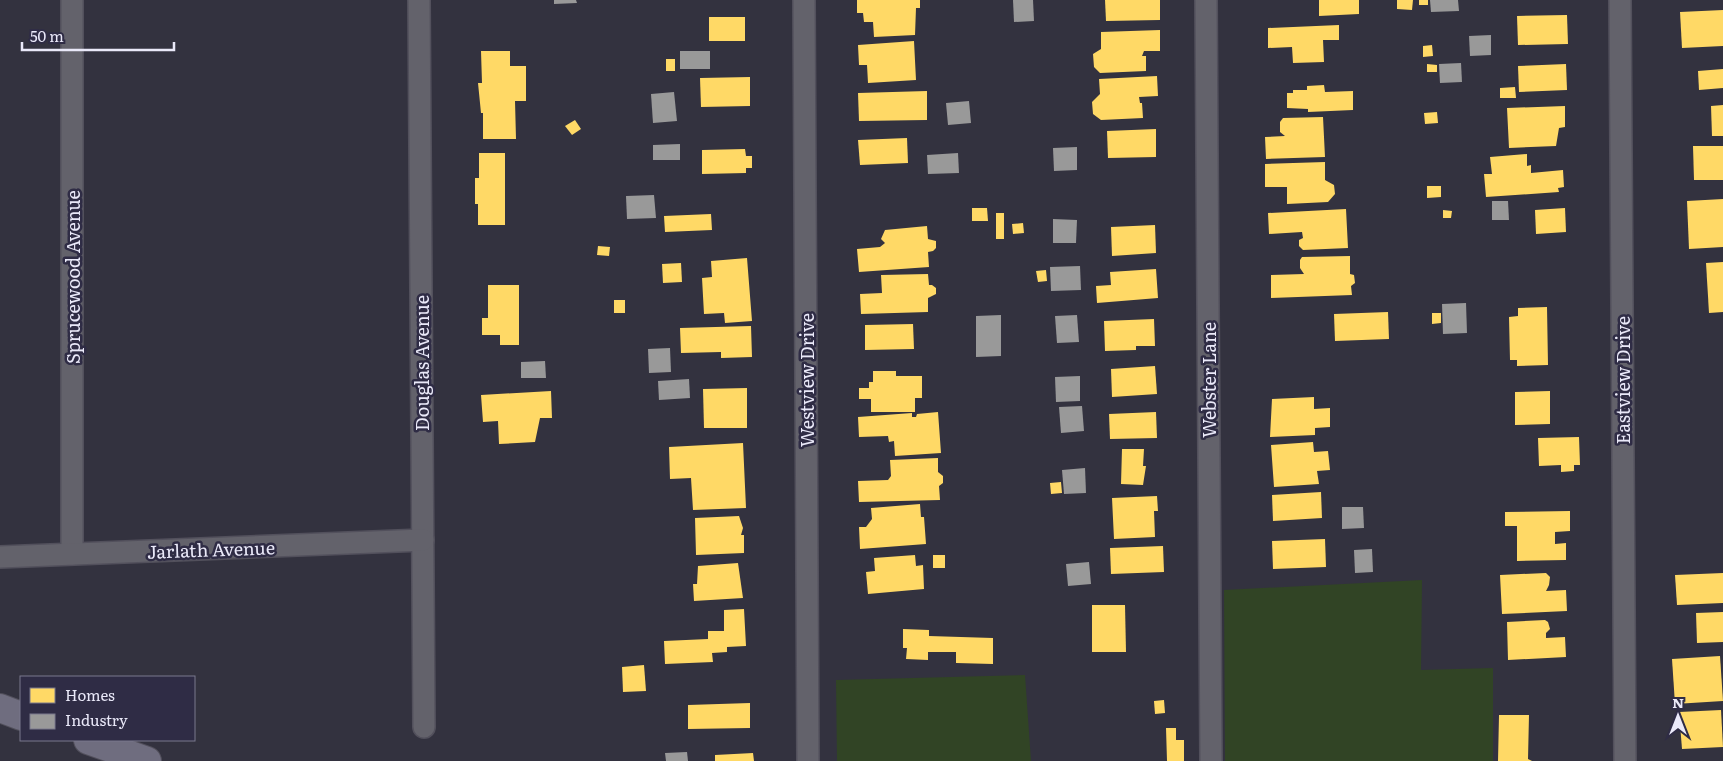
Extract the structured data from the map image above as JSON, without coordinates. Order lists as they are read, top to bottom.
{
  "streets": {
    "street": [
      "Sprucewood Avenue",
      "Douglas Avenue",
      "Westview Drive",
      "Webster Lane",
      "Eastview Drive",
      "Jarlath Avenue"
    ]
  },
  "crossings": [
    ["Sprucewood Avenue", "Jarlath Avenue"],
    ["Douglas Avenue", "Jarlath Avenue"]
  ],
  "legend": ["Homes", "Industry"],
  "scale_bar": "50 m",
  "north": "top"
}
